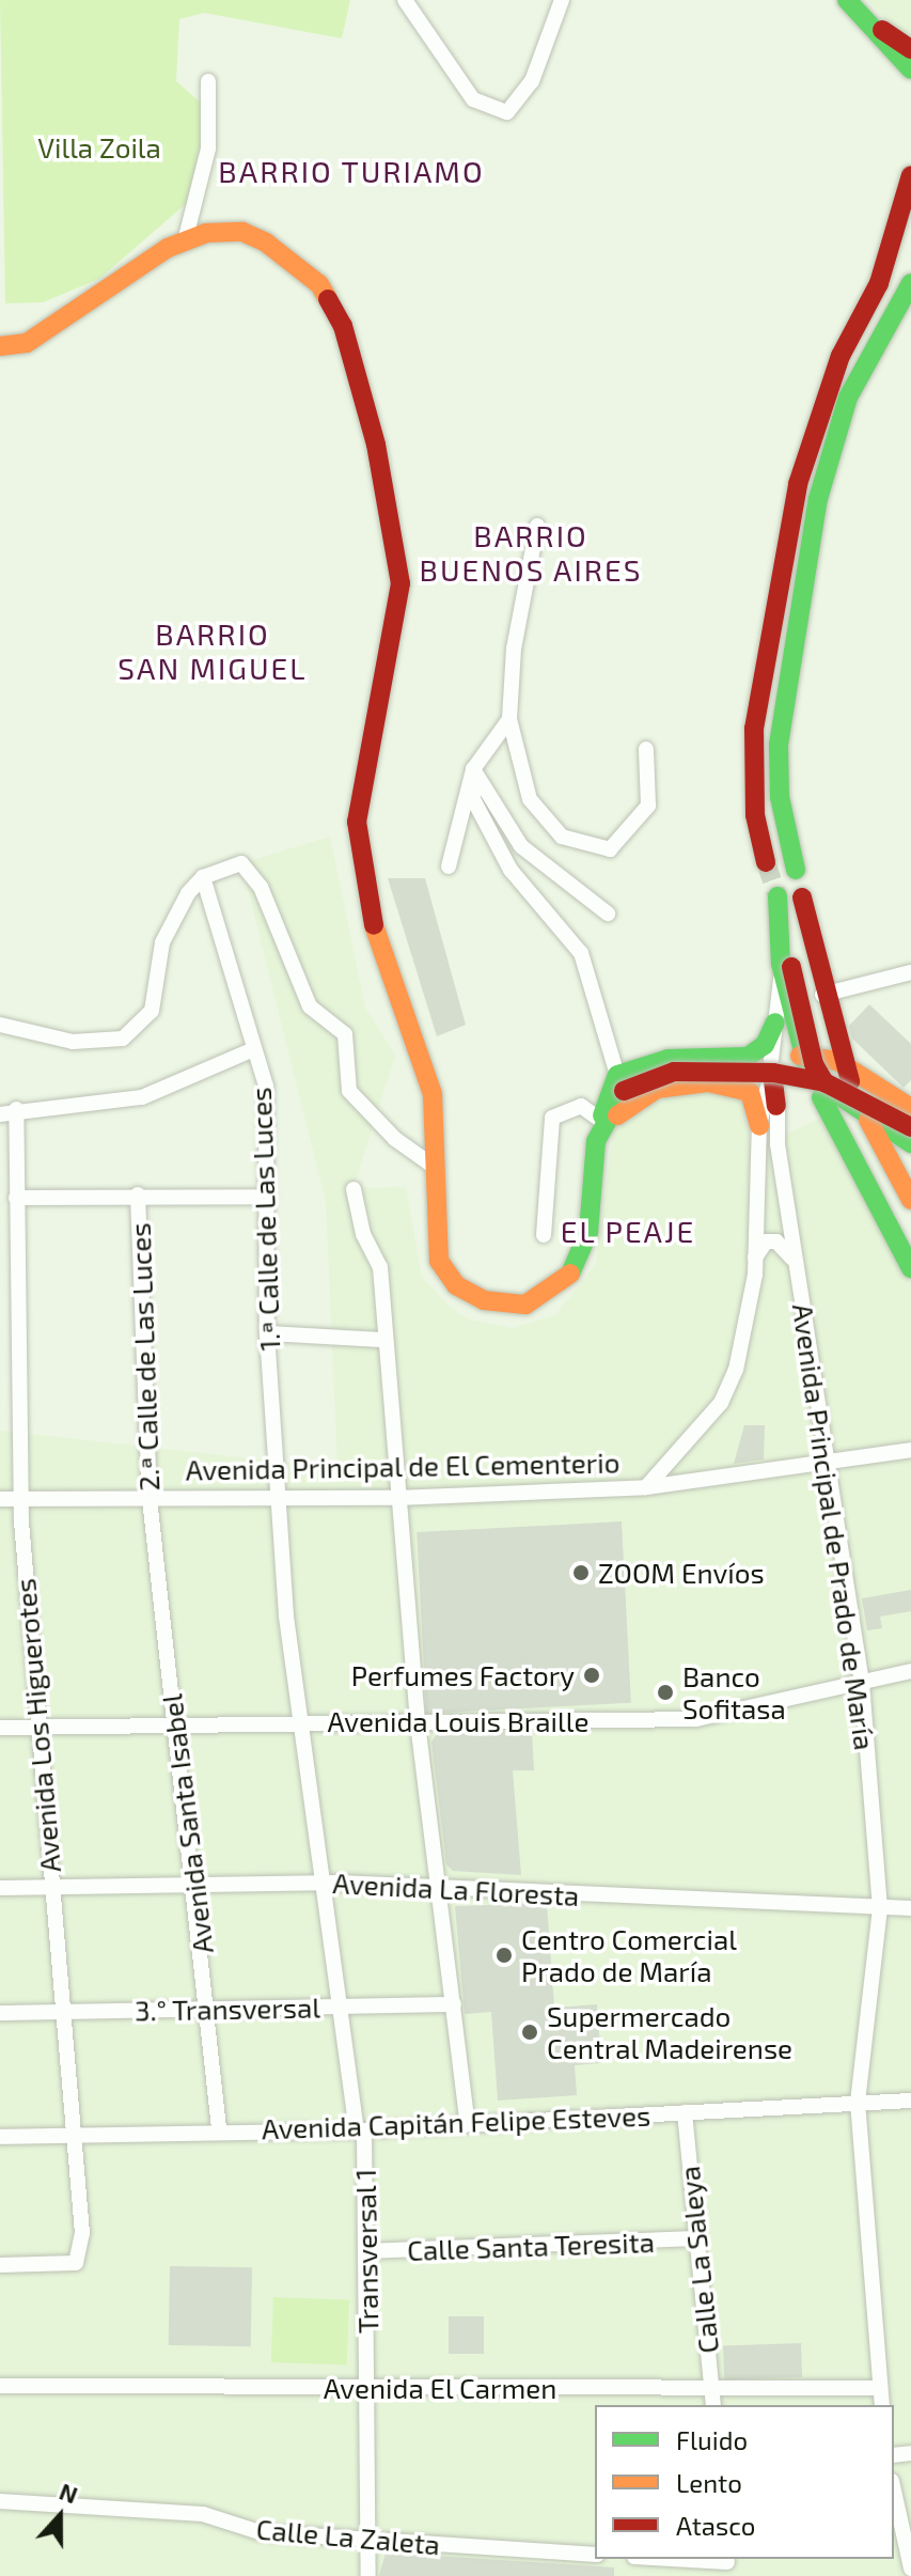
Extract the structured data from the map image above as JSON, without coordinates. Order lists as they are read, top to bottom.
{
  "streets": {
    "street": [
      "1.ª Calle de Las Luces",
      "2.ª Calle de Las Luces",
      "Avenida Principal de El Cementerio",
      "Avenida Principal de Prado de María",
      "Avenida Louis Braille",
      "Avenida Los Higuerotes",
      "Avenida Santa Isabel",
      "Avenida La Floresta",
      "3.° Transversal",
      "Avenida Capitán Felipe Esteves",
      "Calle Santa Teresita",
      "Transversal 1",
      "Calle La Saleya",
      "Avenida El Carmen",
      "Calle La Zaleta"
    ]
  },
  "crossings": [
    ["1.ª Calle de Las Luces", "Avenida Principal de El Cementerio"],
    ["1.ª Calle de Las Luces", "Avenida Louis Braille"],
    ["1.ª Calle de Las Luces", "Avenida La Floresta"],
    ["1.ª Calle de Las Luces", "Transversal 1"],
    ["2.ª Calle de Las Luces", "Avenida Principal de El Cementerio"],
    ["2.ª Calle de Las Luces", "Avenida Santa Isabel"],
    ["Avenida Principal de El Cementerio", "Avenida Los Higuerotes"],
    ["Avenida Principal de Prado de María", "Avenida Louis Braille"],
    ["Avenida Principal de Prado de María", "Avenida La Floresta"],
    ["Avenida Principal de Prado de María", "Avenida Capitán Felipe Esteves"],
    ["Avenida Principal de Prado de María", "Avenida El Carmen"],
    ["Avenida Louis Braille", "Avenida Los Higuerotes"],
    ["Avenida Louis Braille", "Avenida Santa Isabel"],
    ["Avenida Los Higuerotes", "Avenida La Floresta"],
    ["Avenida Los Higuerotes", "3.° Transversal"],
    ["Avenida Los Higuerotes", "Avenida Capitán Felipe Esteves"],
    ["Avenida Santa Isabel", "Avenida La Floresta"],
    ["Avenida Santa Isabel", "3.° Transversal"],
    ["Avenida Santa Isabel", "Avenida Capitán Felipe Esteves"],
    ["Avenida La Floresta", "Transversal 1"],
    ["3.° Transversal", "Transversal 1"],
    ["Avenida Capitán Felipe Esteves", "Transversal 1"],
    ["Avenida Capitán Felipe Esteves", "Calle La Saleya"],
    ["Calle Santa Teresita", "Transversal 1"],
    ["Calle Santa Teresita", "Calle La Saleya"],
    ["Transversal 1", "Avenida El Carmen"],
    ["Transversal 1", "Calle La Zaleta"],
    ["Calle La Saleya", "Avenida El Carmen"]
  ],
  "districts": [
    "BARRIO TURIAMO",
    "BARRIO BUENOS AIRES",
    "BARRIO SAN MIGUEL",
    "EL PEAJE"
  ],
  "parks": ["Villa Zoila"],
  "places": [
    "ZOOM Envíos",
    "Perfumes Factory",
    "Banco Sofitasa",
    "Centro Comercial Prado de María",
    "Supermercado Central Madeirense"
  ],
  "legend": ["Fluido", "Lento", "Atasco"],
  "north": "top"
}
